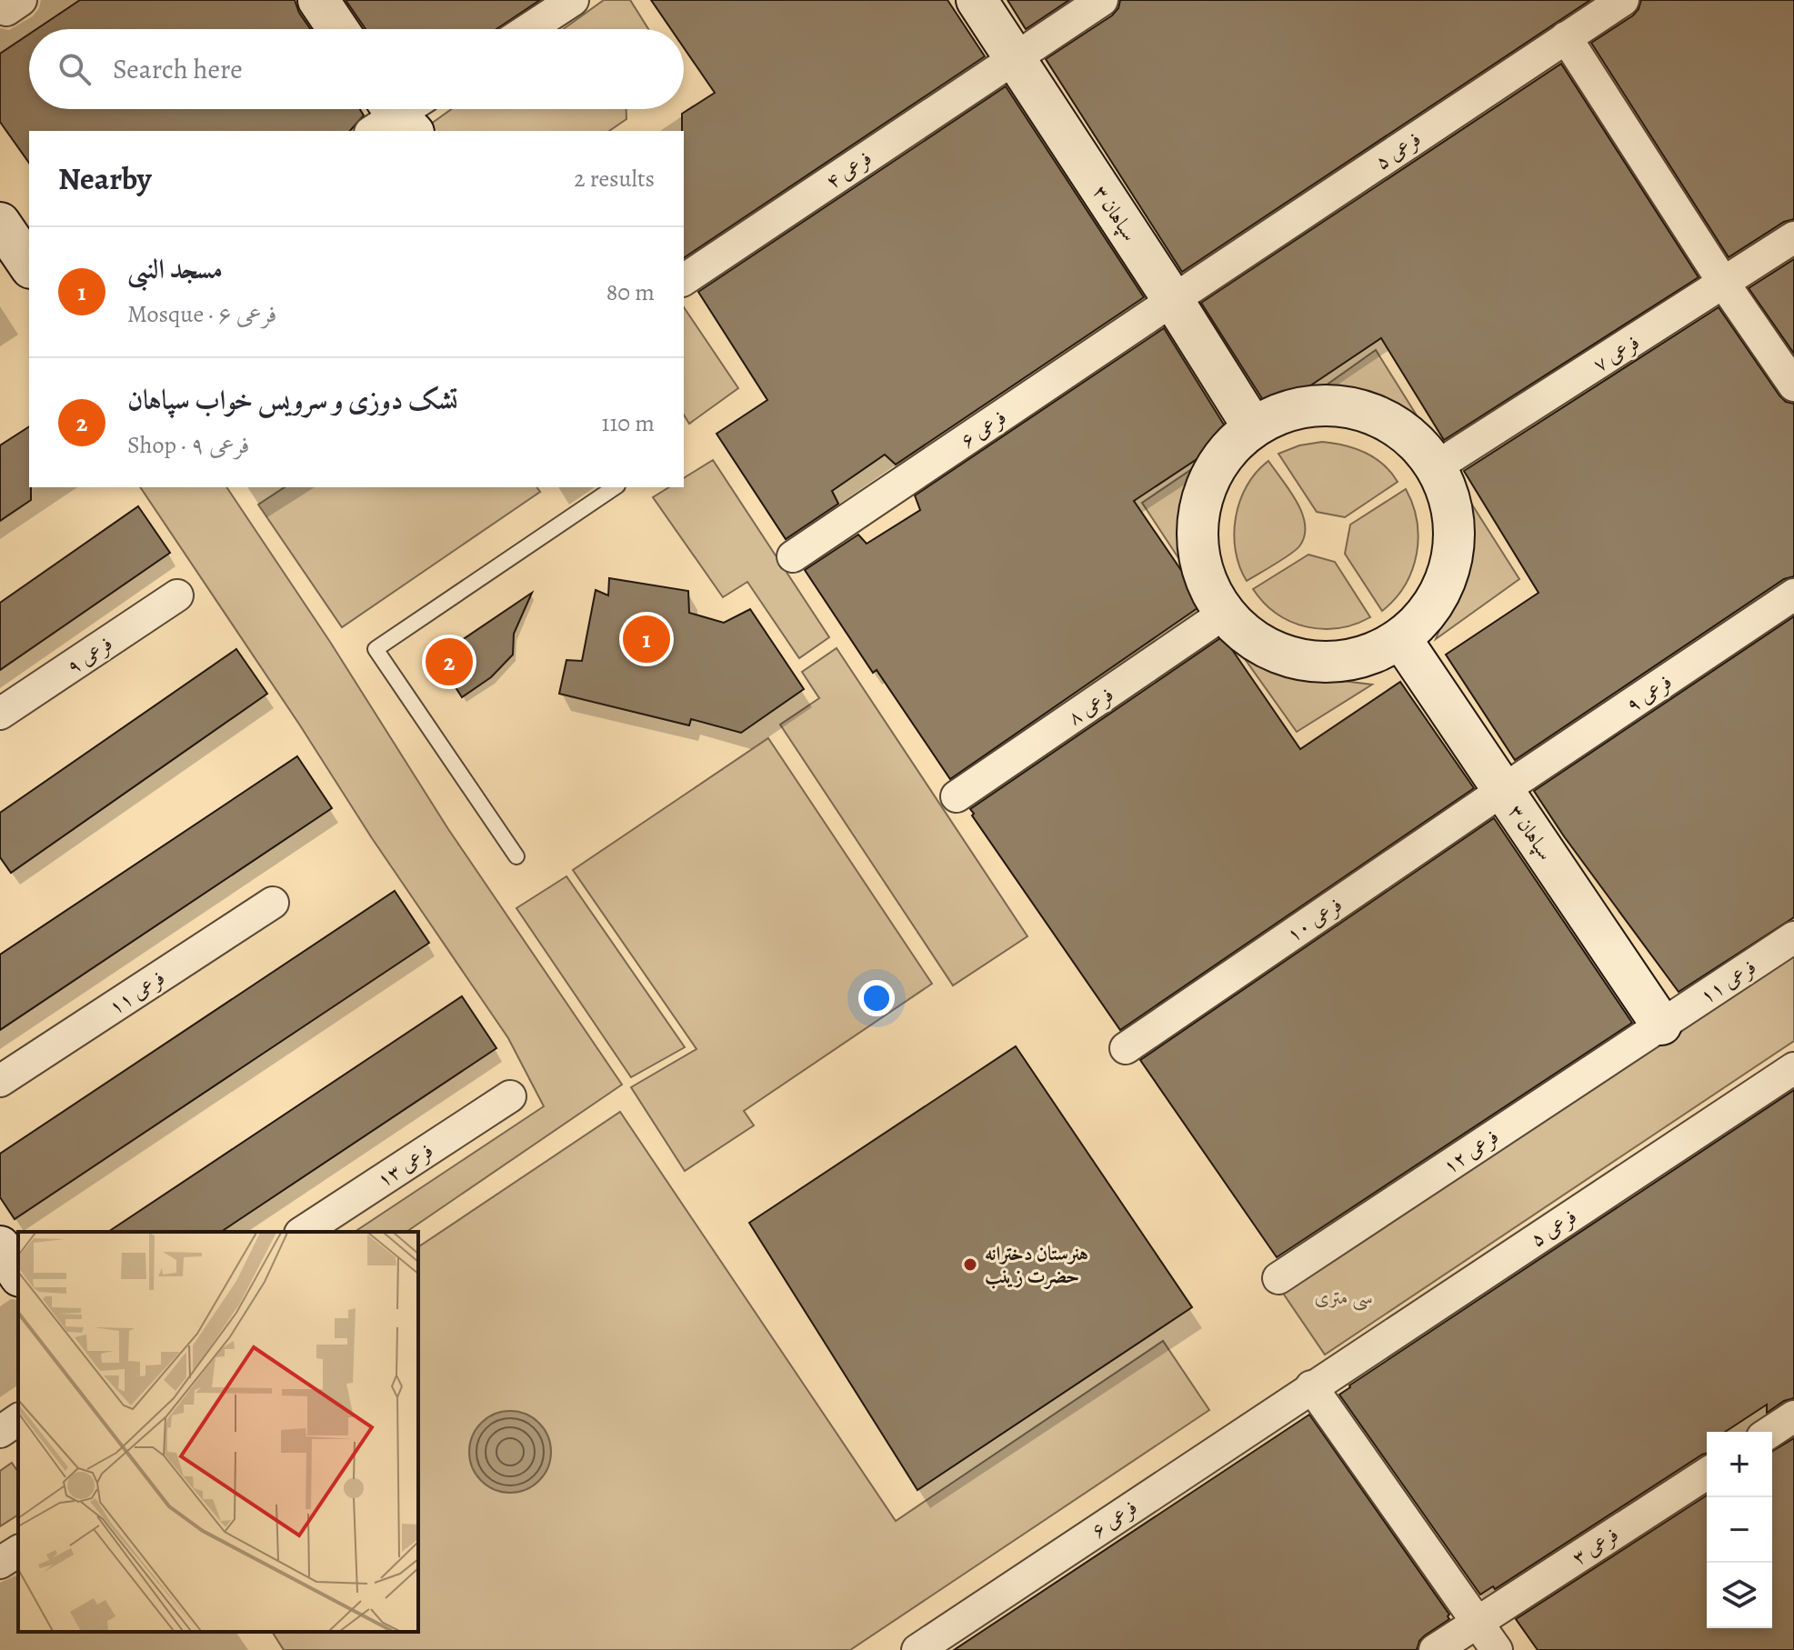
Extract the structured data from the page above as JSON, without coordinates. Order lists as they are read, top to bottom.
{
  "streets": {
    "street": [
      "فرعی ۵",
      "فرعی ۴",
      "سپاهان ۳",
      "فرعی ۷",
      "فرعی ۶",
      "فرعی ۹",
      "فرعی ۸",
      "فرعی ۱۰",
      "فرعی ۱۱",
      "فرعی ۱۲",
      "فرعی ۱۳",
      "فرعی ۳"
    ]
  },
  "crossings": [
    ["فرعی ۵", "سپاهان ۳"],
    ["فرعی ۵", "فرعی ۶"],
    ["فرعی ۴", "سپاهان ۳"],
    ["سپاهان ۳", "فرعی ۷"],
    ["سپاهان ۳", "فرعی ۶"],
    ["سپاهان ۳", "فرعی ۹"],
    ["سپاهان ۳", "فرعی ۸"],
    ["سپاهان ۳", "فرعی ۱۰"],
    ["سپاهان ۳", "فرعی ۱۱"],
    ["سپاهان ۳", "فرعی ۱۲"],
    ["فرعی ۷", "فرعی ۸"],
    ["فرعی ۹", "فرعی ۱۰"],
    ["فرعی ۱۱", "فرعی ۱۲"]
  ],
  "parks": ["سی متری"],
  "places": ["هنرستان دخترانه حضرت زینب"],
  "page": {
    "search": "Search here",
    "heading": ["Nearby", "2 results"],
    "list": [
      {
        "mark": "1",
        "name": "مسجد النبی",
        "note": "Mosque · فرعی ۶",
        "value": "80 m"
      },
      {
        "mark": "2",
        "name": "تشک دوزی و سرویس خواب سپاهان",
        "note": "Shop · فرعی ۹",
        "value": "110 m"
      }
    ],
    "pins": ["1", "2"],
    "map_buttons": ["+", "−"]
  }
}
